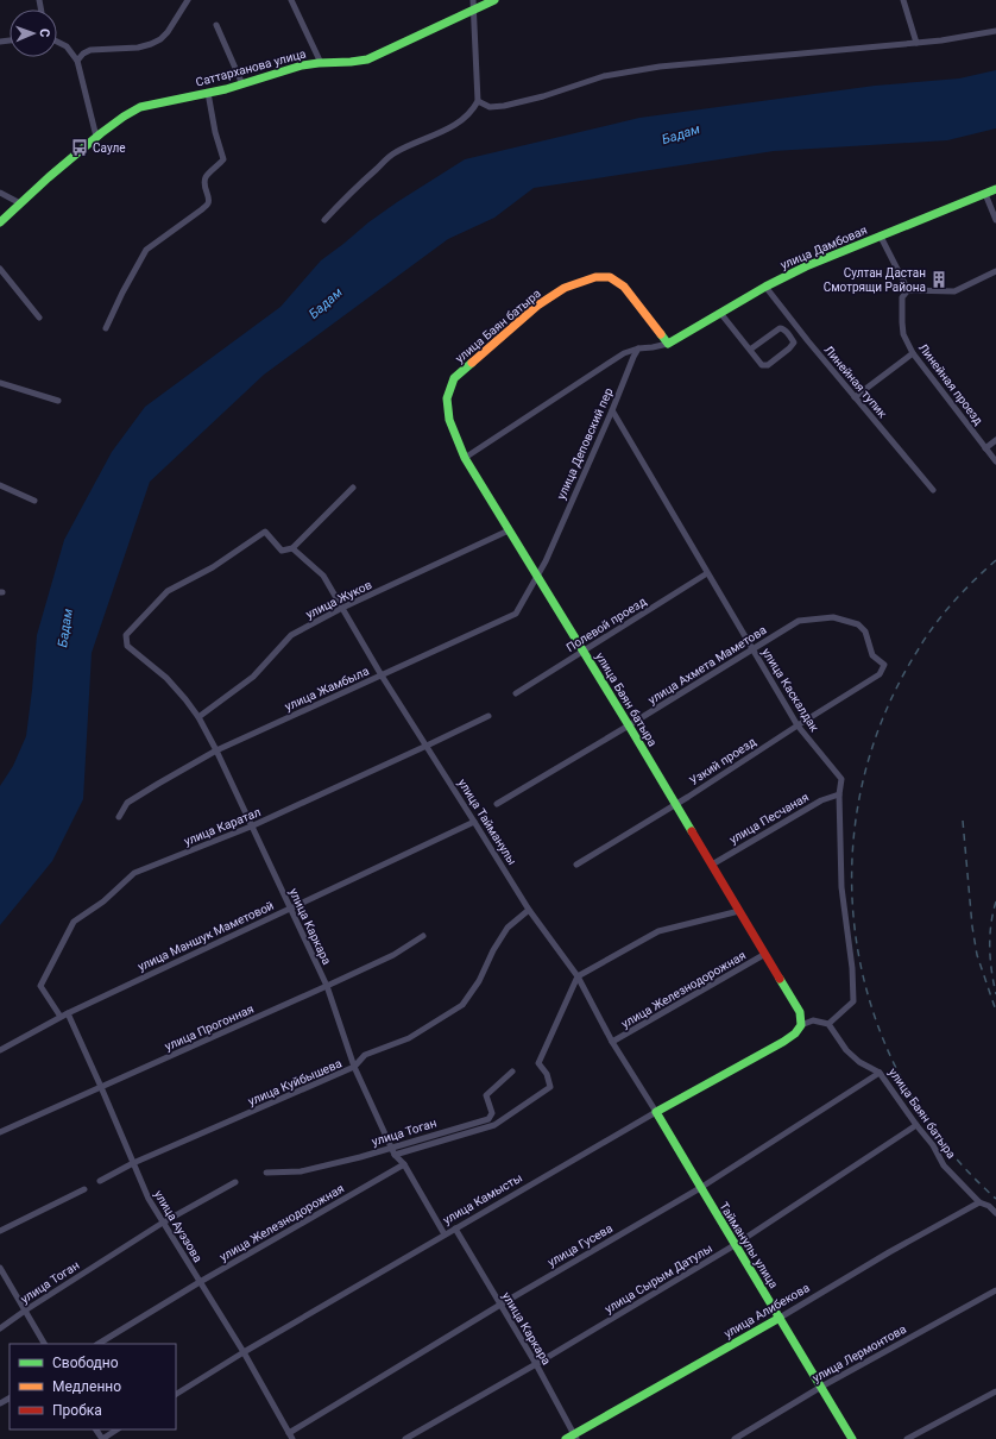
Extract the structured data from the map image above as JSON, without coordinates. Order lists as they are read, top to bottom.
{
  "streets": {
    "street": [
      "Саттарханова улица",
      "улица Дамбовая",
      "улица Баян батыра",
      "Линейная тупик",
      "Линейная проезд",
      "улица Деповский пер",
      "улица Жуков",
      "Полевой проезд",
      "улица Ахмета Маметова",
      "улица Жамбыла",
      "улица Каскалдак",
      "Узкий проезд",
      "улица Песчаная",
      "улица Тайманулы",
      "улица Каратал",
      "улица Каркара",
      "улица Маншук Маметовой",
      "улица Железнодорожная",
      "улица Прогонная",
      "улица Куйбышева",
      "улица Тоган",
      "улица Камысты",
      "улица Ауэзова",
      "улица Гусева",
      "Тайманулы улица",
      "улица Сырым Датулы",
      "улица Алибекова",
      "улица Лермонтова"
    ]
  },
  "crossings": [
    ["улица Дамбовая", "улица Баян батыра"],
    ["улица Дамбовая", "Линейная тупик"],
    ["улица Баян батыра", "улица Деповский пер"],
    ["улица Баян батыра", "улица Жуков"],
    ["улица Баян батыра", "Полевой проезд"],
    ["улица Баян батыра", "улица Ахмета Маметова"],
    ["улица Баян батыра", "улица Жамбыла"],
    ["улица Баян батыра", "улица Каскалдак"],
    ["улица Баян батыра", "Узкий проезд"],
    ["улица Баян батыра", "улица Песчаная"],
    ["улица Баян батыра", "улица Железнодорожная"],
    ["улица Баян батыра", "улица Камысты"],
    ["улица Баян батыра", "улица Гусева"],
    ["улица Баян батыра", "улица Сырым Датулы"],
    ["улица Баян батыра", "улица Алибекова"],
    ["улица Деповский пер", "улица Жамбыла"],
    ["улица Деповский пер", "улица Каскалдак"],
    ["улица Жуков", "улица Тайманулы"],
    ["улица Жуков", "улица Каркара"],
    ["Полевой проезд", "улица Каскалдак"],
    ["улица Ахмета Маметова", "улица Каскалдак"],
    ["улица Ахмета Маметова", "Узкий проезд"],
    ["улица Жамбыла", "улица Тайманулы"],
    ["улица Жамбыла", "улица Каркара"],
    ["улица Каскалдак", "Узкий проезд"],
    ["улица Каскалдак", "улица Песчаная"],
    ["улица Тайманулы", "улица Каратал"],
    ["улица Тайманулы", "улица Каркара"],
    ["улица Тайманулы", "улица Маншук Маметовой"],
    ["улица Тайманулы", "улица Железнодорожная"],
    ["улица Тайманулы", "улица Куйбышева"],
    ["улица Тайманулы", "улица Камысты"],
    ["улица Тайманулы", "Тайманулы улица"],
    ["улица Каратал", "улица Каркара"],
    ["улица Каратал", "улица Маншук Маметовой"],
    ["улица Каркара", "улица Маншук Маметовой"],
    ["улица Каркара", "улица Железнодорожная"],
    ["улица Каркара", "улица Прогонная"],
    ["улица Каркара", "улица Куйбышева"],
    ["улица Каркара", "улица Тоган"],
    ["улица Каркара", "улица Камысты"],
    ["улица Каркара", "улица Гусева"],
    ["улица Каркара", "улица Сырым Датулы"],
    ["улица Каркара", "улица Алибекова"],
    ["улица Маншук Маметовой", "улица Ауэзова"],
    ["улица Железнодорожная", "улица Ауэзова"],
    ["улица Прогонная", "улица Ауэзова"],
    ["улица Куйбышева", "улица Ауэзова"],
    ["улица Тоган", "улица Ауэзова"],
    ["улица Камысты", "улица Ауэзова"],
    ["улица Камысты", "Тайманулы улица"],
    ["улица Ауэзова", "улица Гусева"],
    ["улица Гусева", "Тайманулы улица"],
    ["Тайманулы улица", "улица Сырым Датулы"],
    ["Тайманулы улица", "улица Алибекова"],
    ["Тайманулы улица", "улица Лермонтова"]
  ],
  "water": ["Бадам"],
  "places": {
    "bus stop": ["Сауле"],
    "building": ["Султан Дастан Смотрящи Района"]
  },
  "legend": ["Свободно", "Медленно", "Пробка"],
  "north": "right"
}
